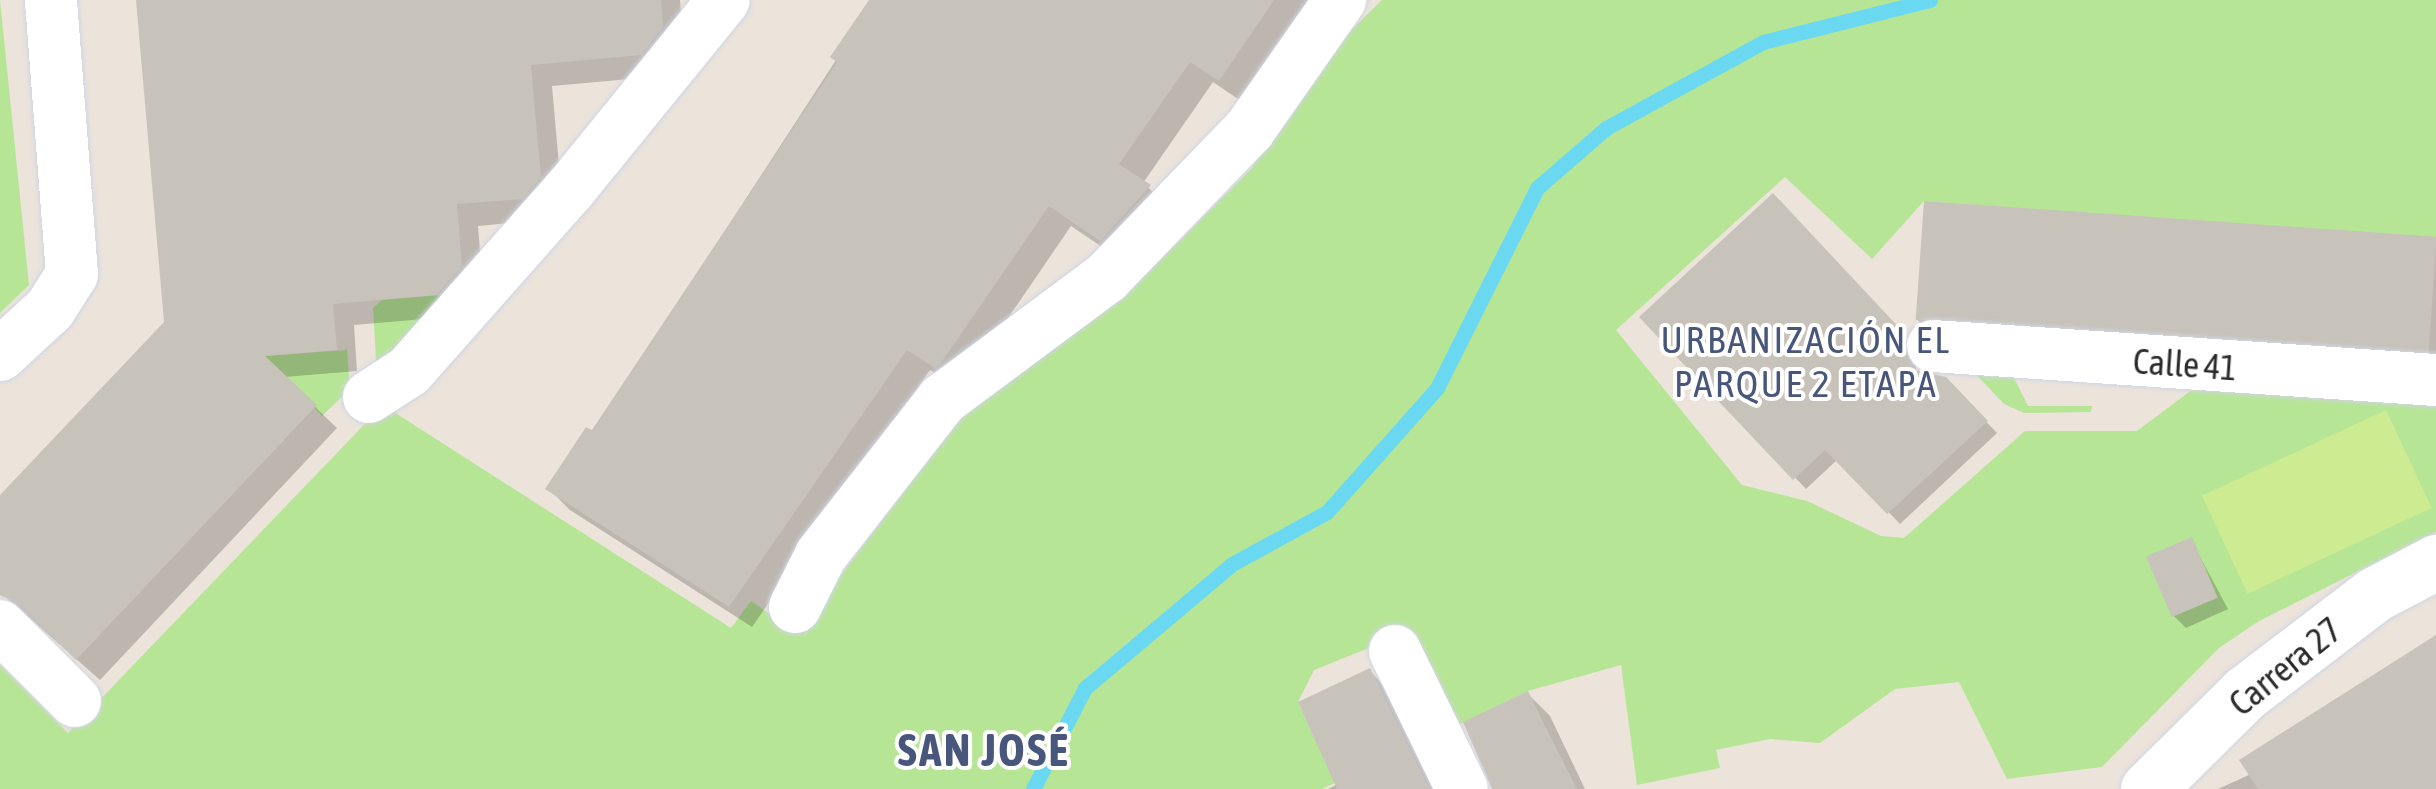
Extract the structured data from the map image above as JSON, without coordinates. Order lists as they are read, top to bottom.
{
  "streets": {
    "street": ["Calle 41", "Carrera 27"]
  },
  "districts": ["URBANIZACIÓN EL PARQUE 2 ETAPA", "SAN JOSÉ"]
}
